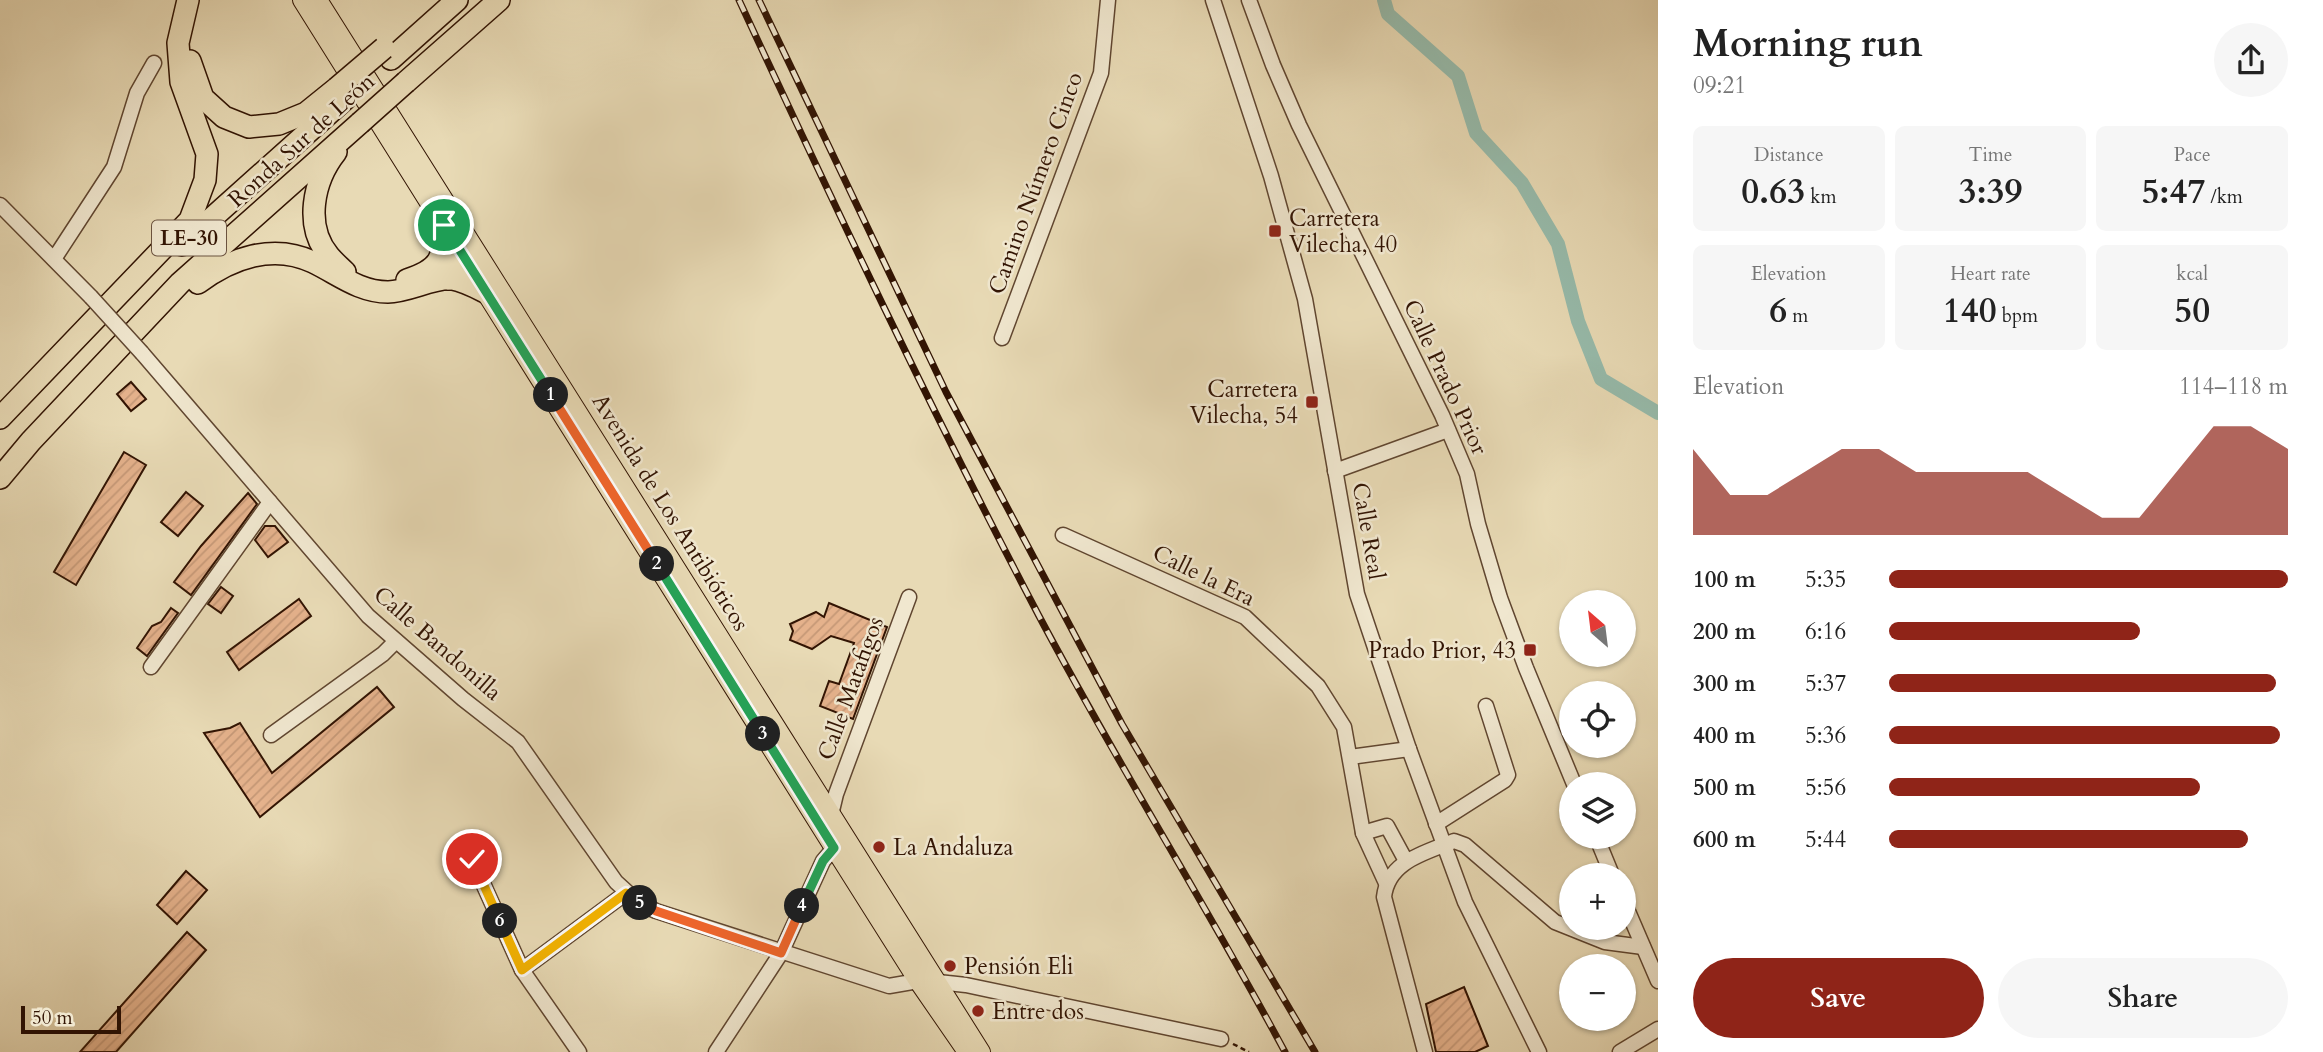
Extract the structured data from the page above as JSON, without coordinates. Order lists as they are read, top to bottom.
{
  "streets": {
    "highway": ["Ronda Sur de León", "LE-30"],
    "main road": ["Avenida de Los Antibióticos"],
    "street": [
      "Camino Número Cinco",
      "Calle Prado Prior",
      "Calle Real",
      "Calle la Era",
      "Calle Bandonilla",
      "Calle Matafigos"
    ]
  },
  "crossings": [
    ["Avenida de Los Antibióticos", "Calle Bandonilla"],
    ["Avenida de Los Antibióticos", "Calle Matafigos"]
  ],
  "places": {
    "transit": ["Carretera Vilecha, 40", "Carretera Vilecha, 54", "Prado Prior, 43"],
    "other": ["La Andaluza", "Pensión Eli", "Entre dos"]
  },
  "scale_bar": "50 m",
  "north": "top left",
  "page": {
    "heading": ["Morning run", "09:21"],
    "stats": [
      ["Distance", "0.63 km"],
      ["Time", "3:39"],
      ["Pace", "5:47 /km"],
      ["Elevation", "6 m"],
      ["Heart rate", "140 bpm"],
      ["kcal", "50"]
    ],
    "chart": ["Elevation", "114–118 m"],
    "pins": [
      "1",
      "2",
      "3",
      "5",
      "4",
      "6"
    ],
    "list": [
      {
        "name": "100 m",
        "note": "5:35"
      },
      {
        "name": "200 m",
        "note": "6:16"
      },
      {
        "name": "300 m",
        "note": "5:37"
      },
      {
        "name": "400 m",
        "note": "5:36"
      },
      {
        "name": "500 m",
        "note": "5:56"
      },
      {
        "name": "600 m",
        "note": "5:44"
      }
    ],
    "map_buttons": ["+", "−"],
    "buttons": ["Save", "Share"],
    "scale": "50 m"
  }
}
